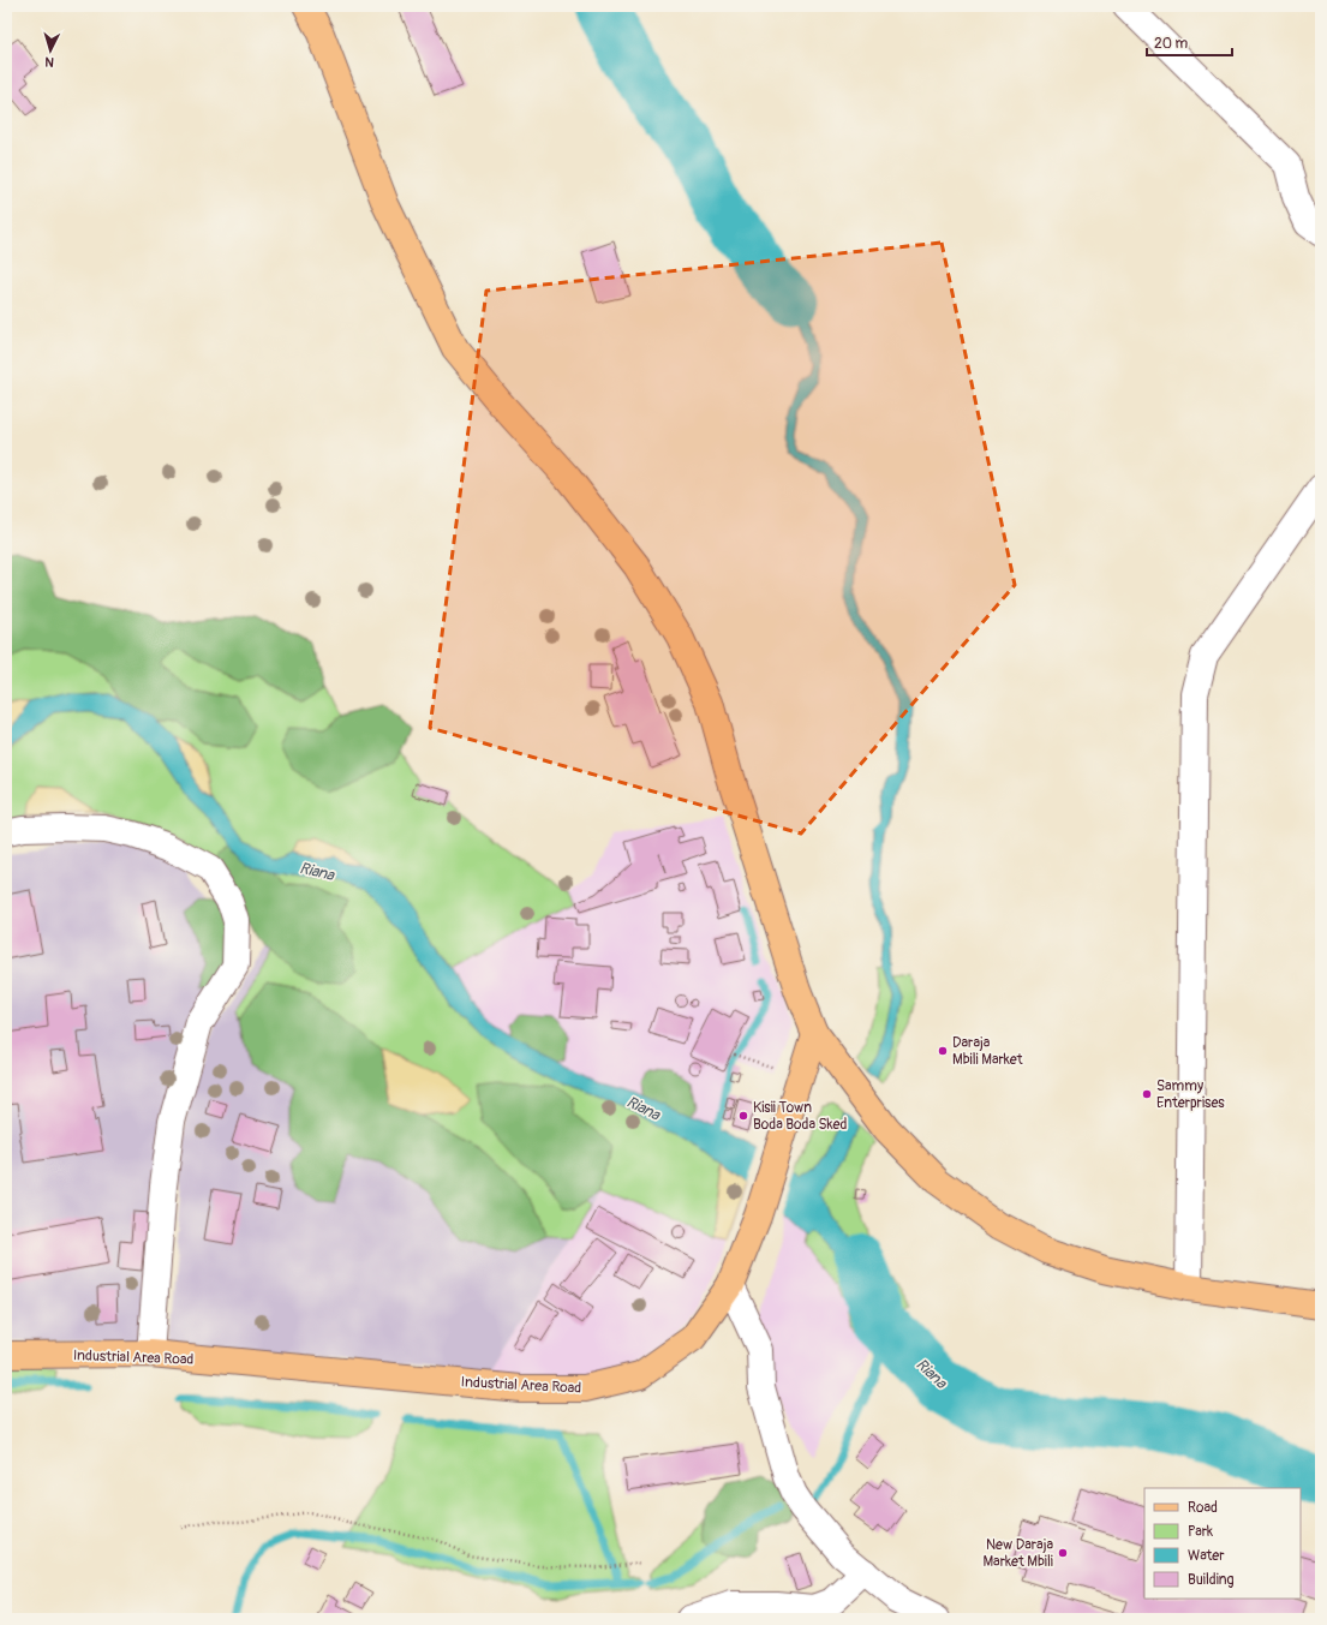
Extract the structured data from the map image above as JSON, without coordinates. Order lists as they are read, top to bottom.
{
  "streets": {
    "main road": ["Industrial Area Road"]
  },
  "water": ["Riana"],
  "places": [
    "Daraja Mbili Market",
    "Sammy Enterprises",
    "Kisii Town Boda Boda Sked",
    "New Daraja Market Mbili"
  ],
  "legend": [
    "Road",
    "Park",
    "Water",
    "Building"
  ],
  "scale_bar": "20 m",
  "north": "bottom"
}
